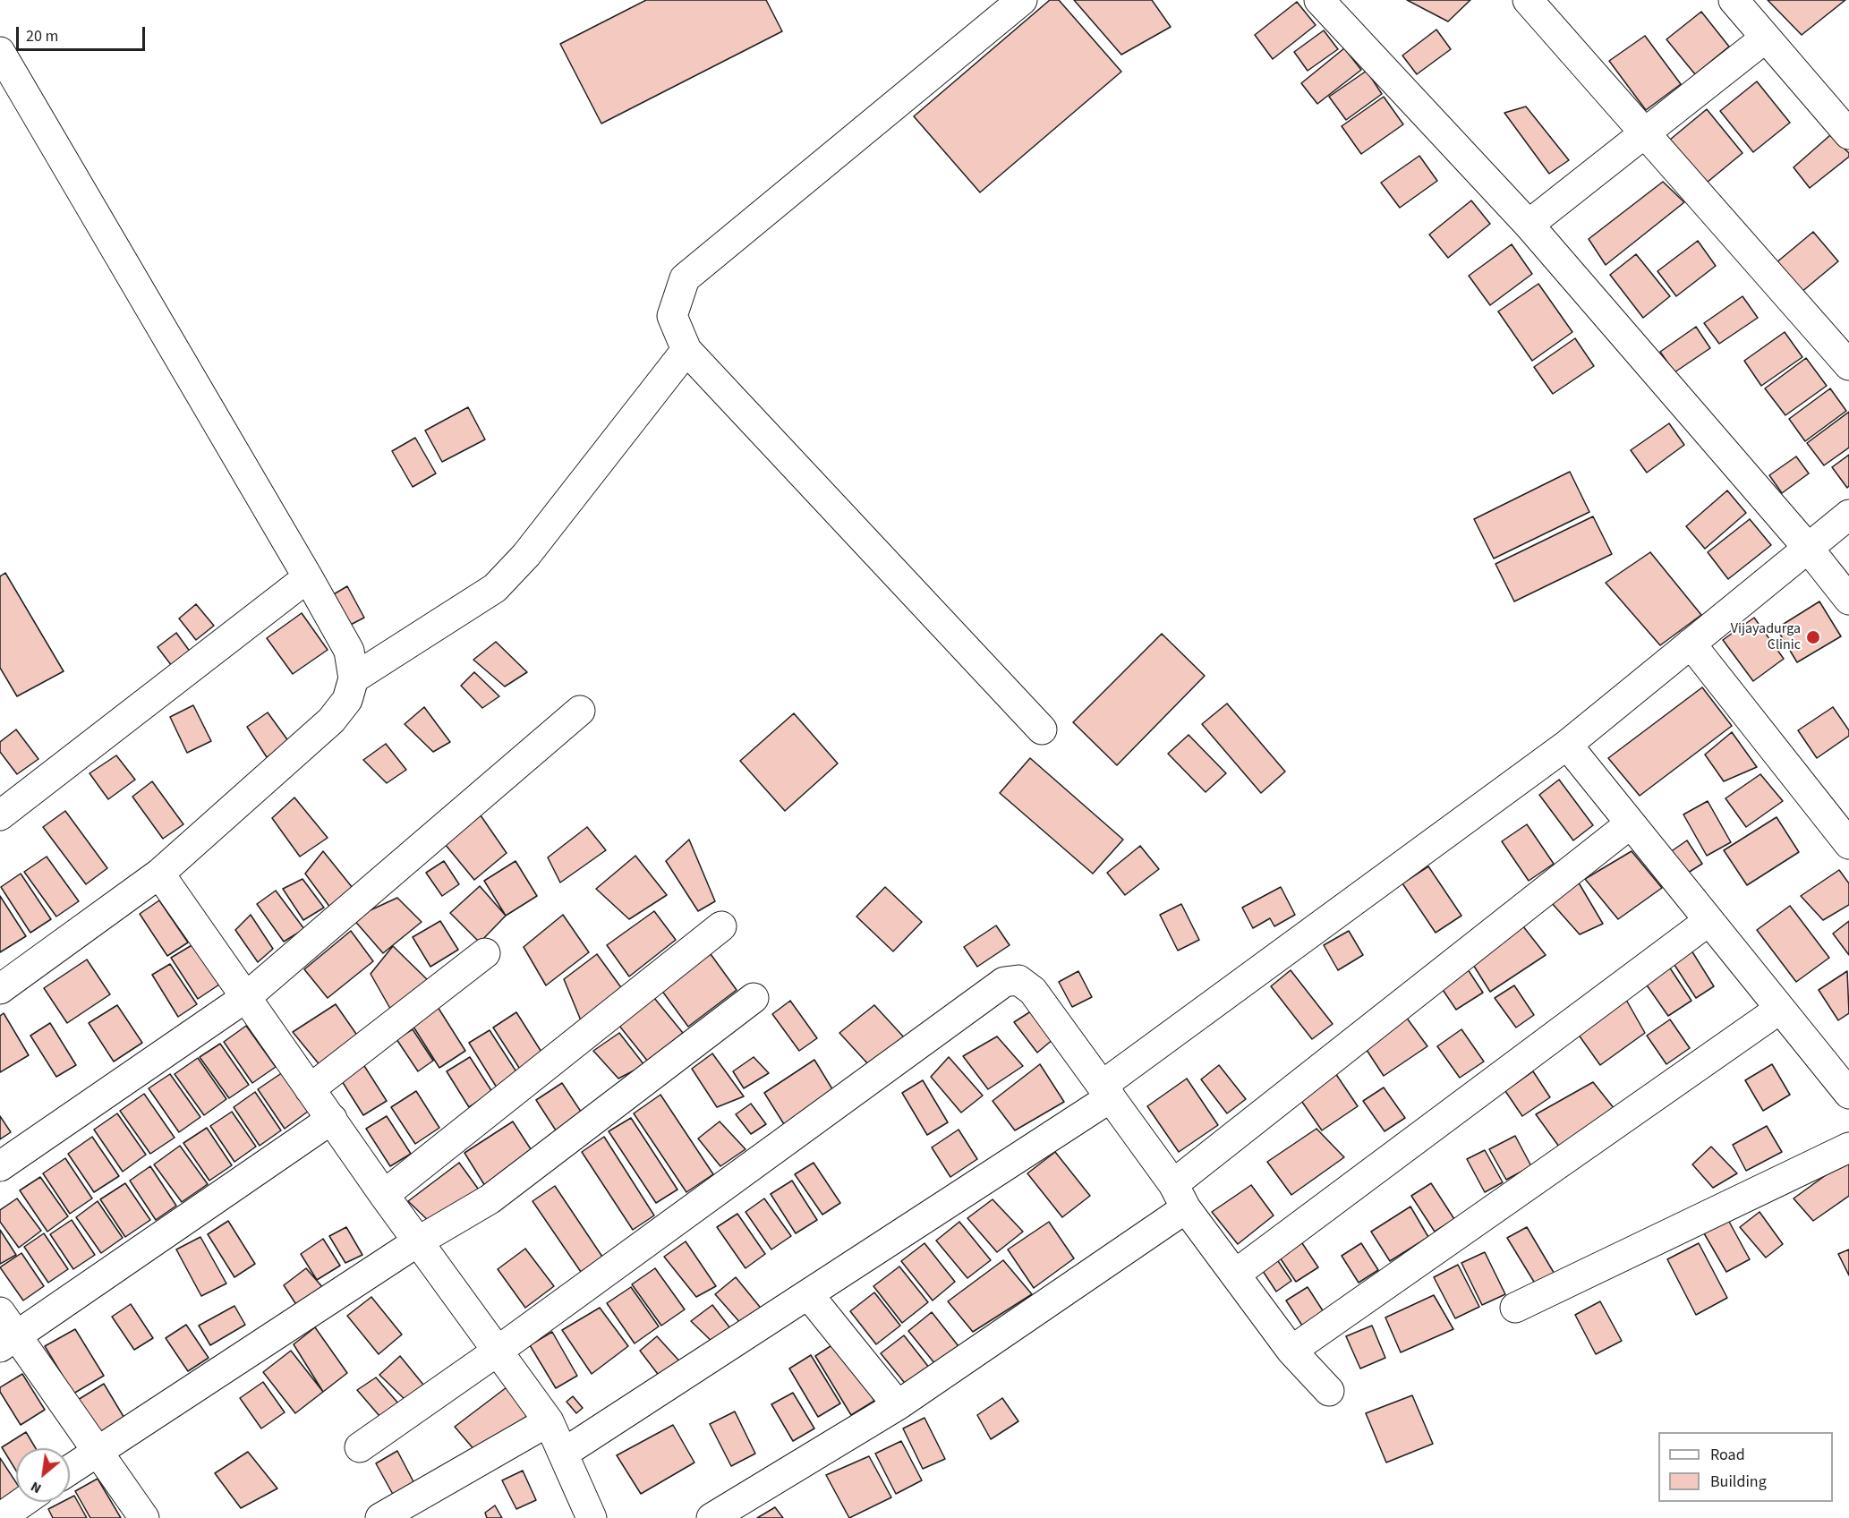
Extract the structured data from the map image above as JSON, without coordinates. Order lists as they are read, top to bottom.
{
  "places": ["Vijayadurga Clinic"],
  "legend": ["Road", "Building"],
  "scale_bar": "20 m",
  "north": "bottom left"
}
